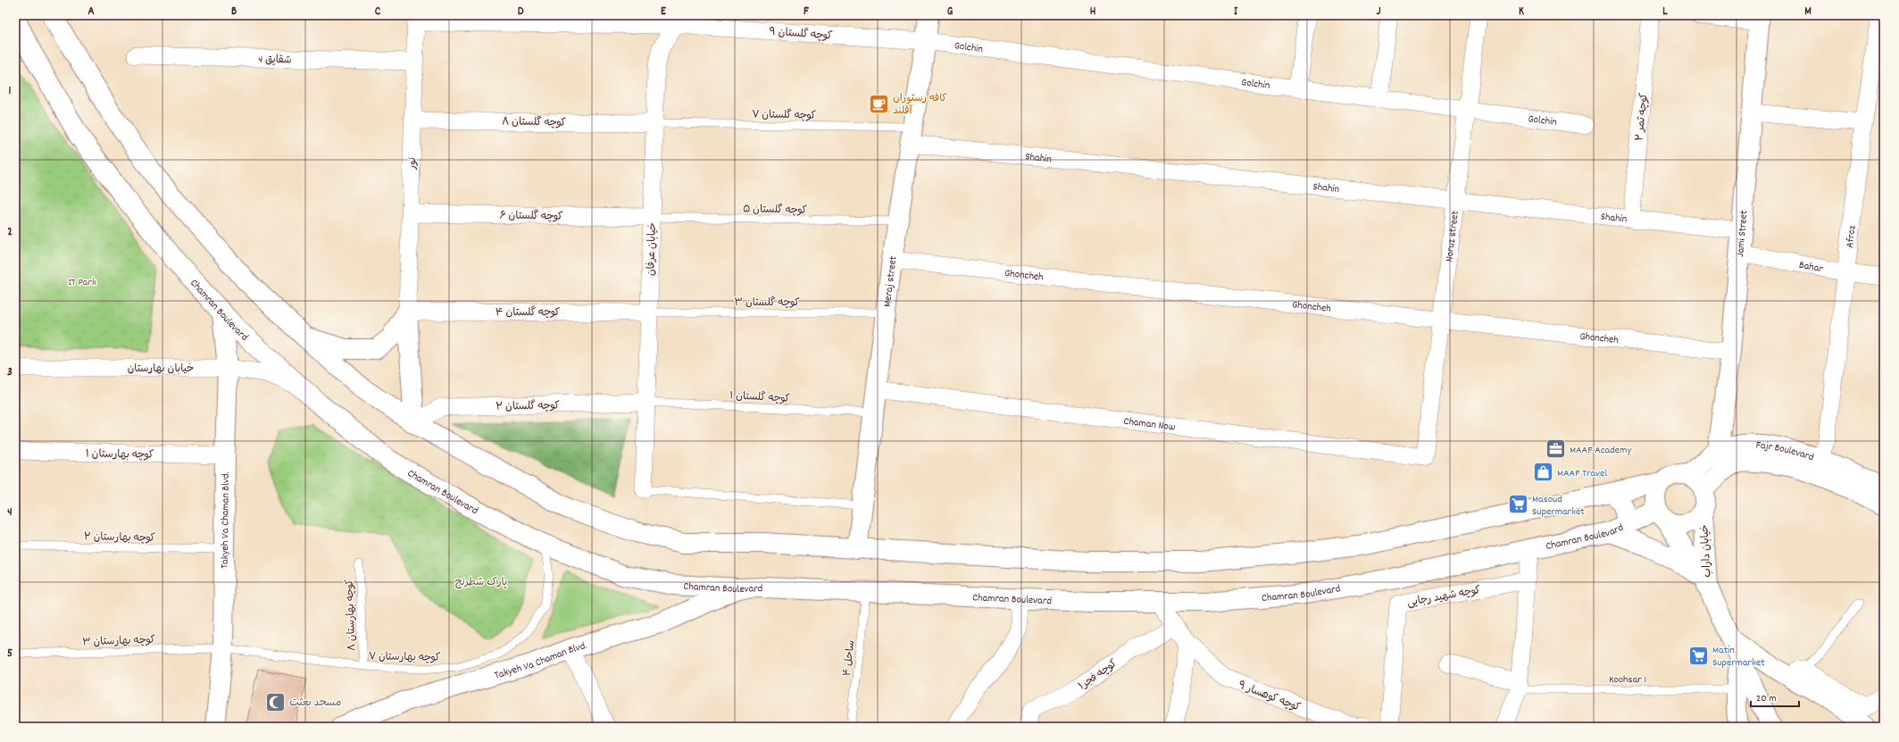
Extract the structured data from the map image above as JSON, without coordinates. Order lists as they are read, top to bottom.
{
  "streets": {
    "main road": [
      "Jami Street",
      "Meraj street",
      "Chamran Boulevard",
      "Fajr Boulevard",
      "Takyeh Va Chaman Blvd.",
      "خیابان داراب"
    ],
    "street": [
      "کوچه گلستان ۹",
      "Golchin",
      "شقایق 4",
      "کوچه ثمر ۲",
      "کوچه گلستان ۸",
      "Shahin",
      "نور",
      "کوچه گلستان ۶",
      "Noruz street",
      "Afroz",
      "خیابان عرفان",
      "Bahar",
      "Ghoncheh",
      "کوچه گلستان ۴",
      "خیابان بهارستان",
      "کوچه گلستان ۲",
      "Chaman Now",
      "کوچه بهارستان ۱",
      "کوچه شهید رجایی",
      "کوچه فجر۱",
      "کوچه کوهسار ۹"
    ],
    "lane": [
      "کوچه گلستان ۷",
      "کوچه گلستان ۵",
      "کوچه گلستان ۳",
      "کوچه گلستان ۱",
      "کوچه بهارستان ۲",
      "کوچه بهارستان ۸",
      "کوچه بهارستان ۳",
      "کوچه بهارستان ۷",
      "ساحل ۴",
      "Koohsar 1"
    ]
  },
  "crossings": [
    ["کوچه گلستان ۹", "Golchin"],
    ["کوچه گلستان ۹", "نور"],
    ["کوچه گلستان ۹", "خیابان عرفان"],
    ["کوچه گلستان ۹", "Meraj street"],
    ["Golchin", "Noruz street"],
    ["Golchin", "Meraj street"],
    ["شقایق 4", "نور"],
    ["کوچه گلستان ۷", "کوچه گلستان ۸"],
    ["کوچه گلستان ۷", "Shahin"],
    ["کوچه گلستان ۷", "خیابان عرفان"],
    ["کوچه گلستان ۷", "Meraj street"],
    ["کوچه ثمر ۲", "Shahin"],
    ["کوچه گلستان ۸", "نور"],
    ["کوچه گلستان ۸", "خیابان عرفان"],
    ["Shahin", "Jami Street"],
    ["Shahin", "Noruz street"],
    ["Shahin", "Meraj street"],
    ["نور", "کوچه گلستان ۶"],
    ["نور", "کوچه گلستان ۴"],
    ["کوچه گلستان ۵", "کوچه گلستان ۶"],
    ["کوچه گلستان ۵", "خیابان عرفان"],
    ["کوچه گلستان ۵", "Meraj street"],
    ["کوچه گلستان ۶", "خیابان عرفان"],
    ["Jami Street", "Bahar"],
    ["Jami Street", "Ghoncheh"],
    ["Jami Street", "Fajr Boulevard"],
    ["Noruz street", "Ghoncheh"],
    ["Noruz street", "Chaman Now"],
    ["Afroz", "Bahar"],
    ["Afroz", "Fajr Boulevard"],
    ["خیابان عرفان", "کوچه گلستان ۳"],
    ["خیابان عرفان", "کوچه گلستان ۴"],
    ["خیابان عرفان", "کوچه گلستان ۱"],
    ["خیابان عرفان", "کوچه گلستان ۲"],
    ["Ghoncheh", "Meraj street"],
    ["Meraj street", "کوچه گلستان ۳"],
    ["Meraj street", "کوچه گلستان ۱"],
    ["Meraj street", "Chaman Now"],
    ["کوچه گلستان ۳", "کوچه گلستان ۴"],
    ["Chamran Boulevard", "خیابان بهارستان"],
    ["Chamran Boulevard", "Fajr Boulevard"],
    ["Chamran Boulevard", "Takyeh Va Chaman Blvd."],
    ["Chamran Boulevard", "خیابان داراب"],
    ["Chamran Boulevard", "کوچه بهارستان ۷"],
    ["Chamran Boulevard", "ساحل ۴"],
    ["Chamran Boulevard", "کوچه کوهسار ۹"],
    ["خیابان بهارستان", "Takyeh Va Chaman Blvd."],
    ["کوچه گلستان ۱", "کوچه گلستان ۲"],
    ["Fajr Boulevard", "خیابان داراب"],
    ["کوچه بهارستان ۱", "Takyeh Va Chaman Blvd."],
    ["Takyeh Va Chaman Blvd.", "کوچه بهارستان ۲"],
    ["Takyeh Va Chaman Blvd.", "کوچه بهارستان ۳"],
    ["Takyeh Va Chaman Blvd.", "کوچه بهارستان ۷"],
    ["کوچه بهارستان ۸", "کوچه بهارستان ۷"],
    ["کوچه بهارستان ۳", "کوچه بهارستان ۷"],
    ["کوچه فجر۱", "کوچه کوهسار ۹"]
  ],
  "parks": ["IT Park", "پارک شطرنج"],
  "places": {
    "cafe": ["کافه رستوران آفلند"],
    "office": ["MAAF Academy"],
    "shop": ["MAAF Travel"],
    "supermarket": ["Masoud Supermarket", "Matin Supermarket"],
    "mosque": ["مسجد بعثت"]
  },
  "scale_bar": "20 m",
  "grid": {
    "columns": [
      "A",
      "B",
      "C",
      "D",
      "E",
      "F",
      "G",
      "H",
      "I",
      "J",
      "K",
      "L",
      "M"
    ],
    "rows": [
      "1",
      "2",
      "3",
      "4",
      "5"
    ]
  }
}
